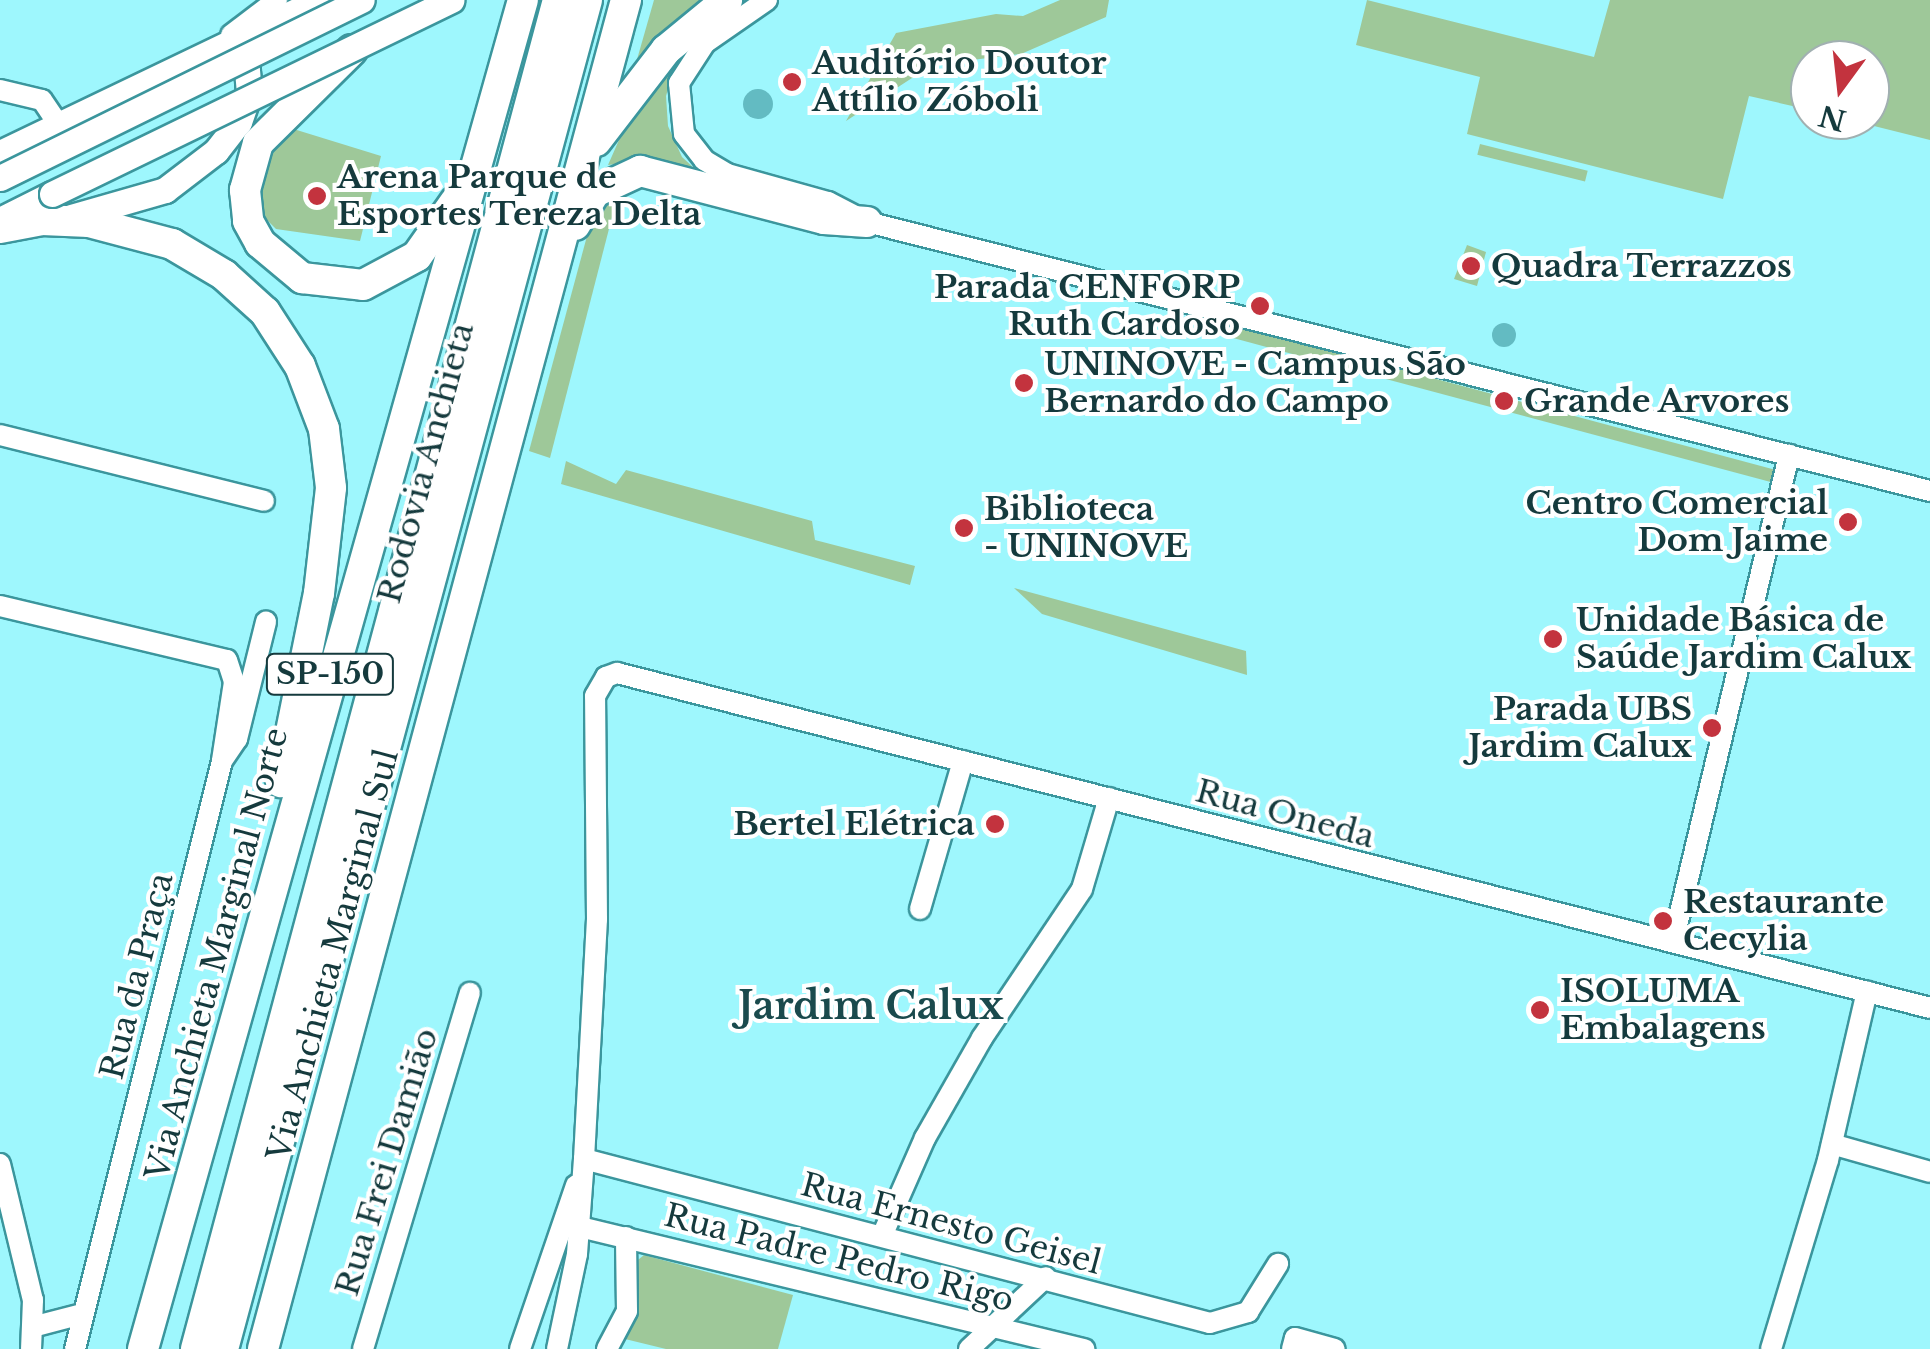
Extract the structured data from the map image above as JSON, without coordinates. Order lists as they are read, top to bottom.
{
  "streets": {
    "highway": [
      "Rodovia Anchieta",
      "SP-150",
      "Via Anchieta Marginal Norte",
      "Via Anchieta Marginal Sul"
    ],
    "street": [
      "Rua Oneda",
      "Rua da Praça",
      "Rua Frei Damião",
      "Rua Ernesto Geisel",
      "Rua Padre Pedro Rigo"
    ]
  },
  "crossings": [
    ["Rua Oneda", "Rua Ernesto Geisel"]
  ],
  "districts": ["Jardim Calux"],
  "places": [
    "Auditório Doutor Attílio Zóboli",
    "Arena Parque de Esportes Tereza Delta",
    "Quadra Terrazzos",
    "Parada CENFORP Ruth Cardoso",
    "UNINOVE - Campus São Bernardo do Campo",
    "Grande Arvores",
    "Centro Comercial Dom Jaime",
    "Biblioteca - UNINOVE",
    "Unidade Básica de Saúde Jardim Calux",
    "Parada UBS Jardim Calux",
    "Bertel Elétrica",
    "Restaurante Cecylia",
    "ISOLUMA Embalagens"
  ],
  "north": "bottom"
}
